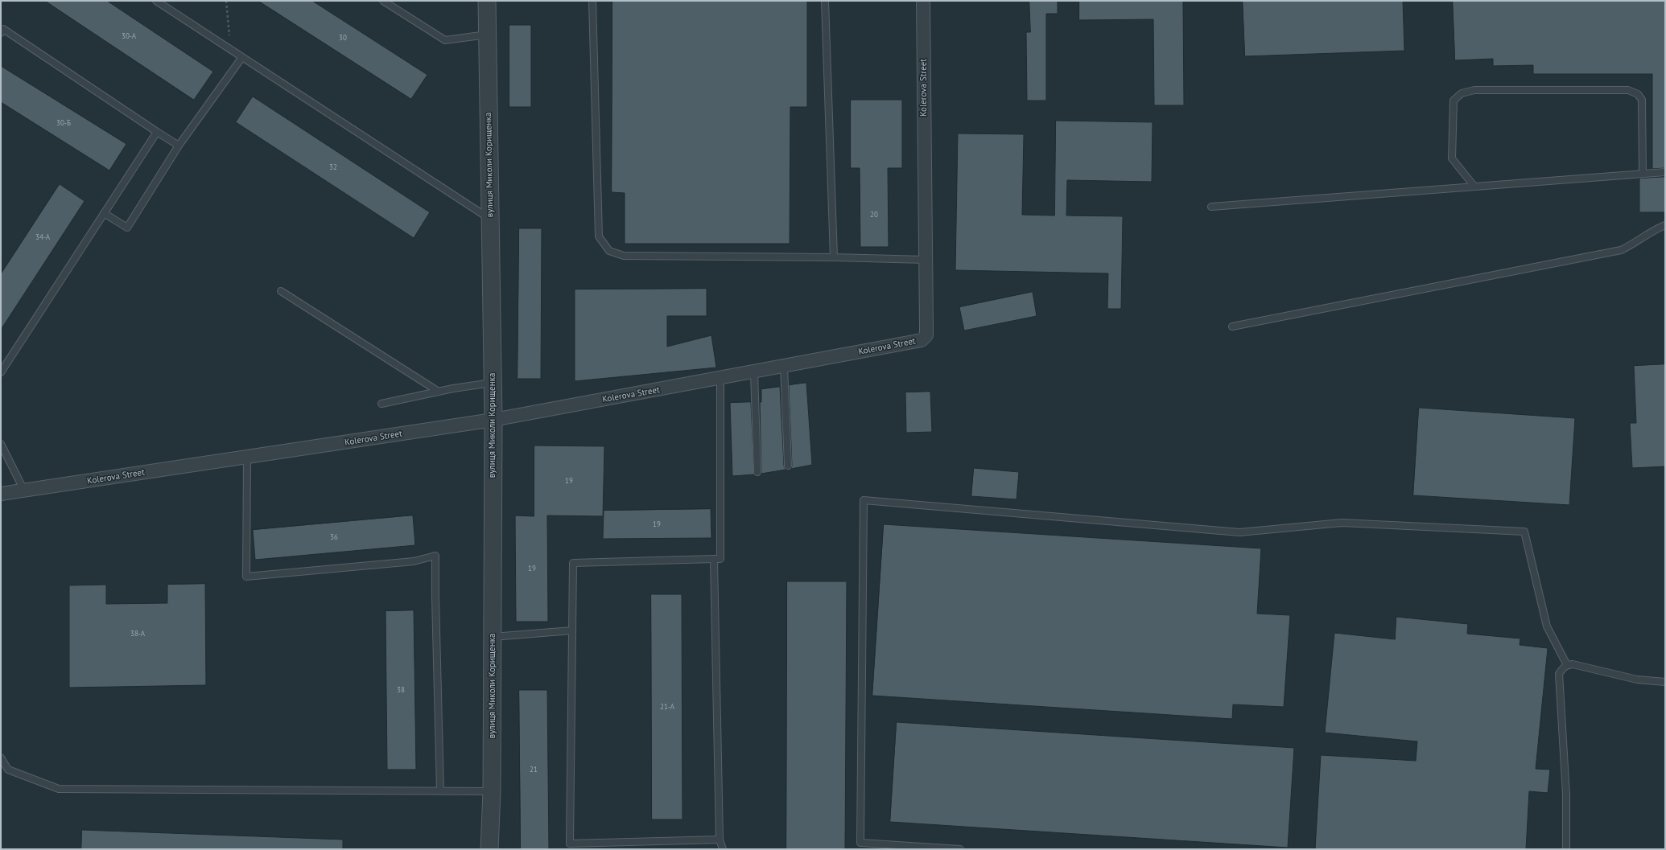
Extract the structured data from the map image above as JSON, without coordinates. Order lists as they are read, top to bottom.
{
  "streets": {
    "street": ["Kolerova Street", "вулиця Миколи Корищенка"]
  },
  "crossings": [
    ["Kolerova Street", "вулиця Миколи Корищенка"]
  ],
  "house_numbers": [
    "30-А",
    "30",
    "30-Б",
    "32",
    "20",
    "34-А",
    "19",
    "19",
    "36",
    "19",
    "38-А",
    "38",
    "21-А",
    "21"
  ]
}
